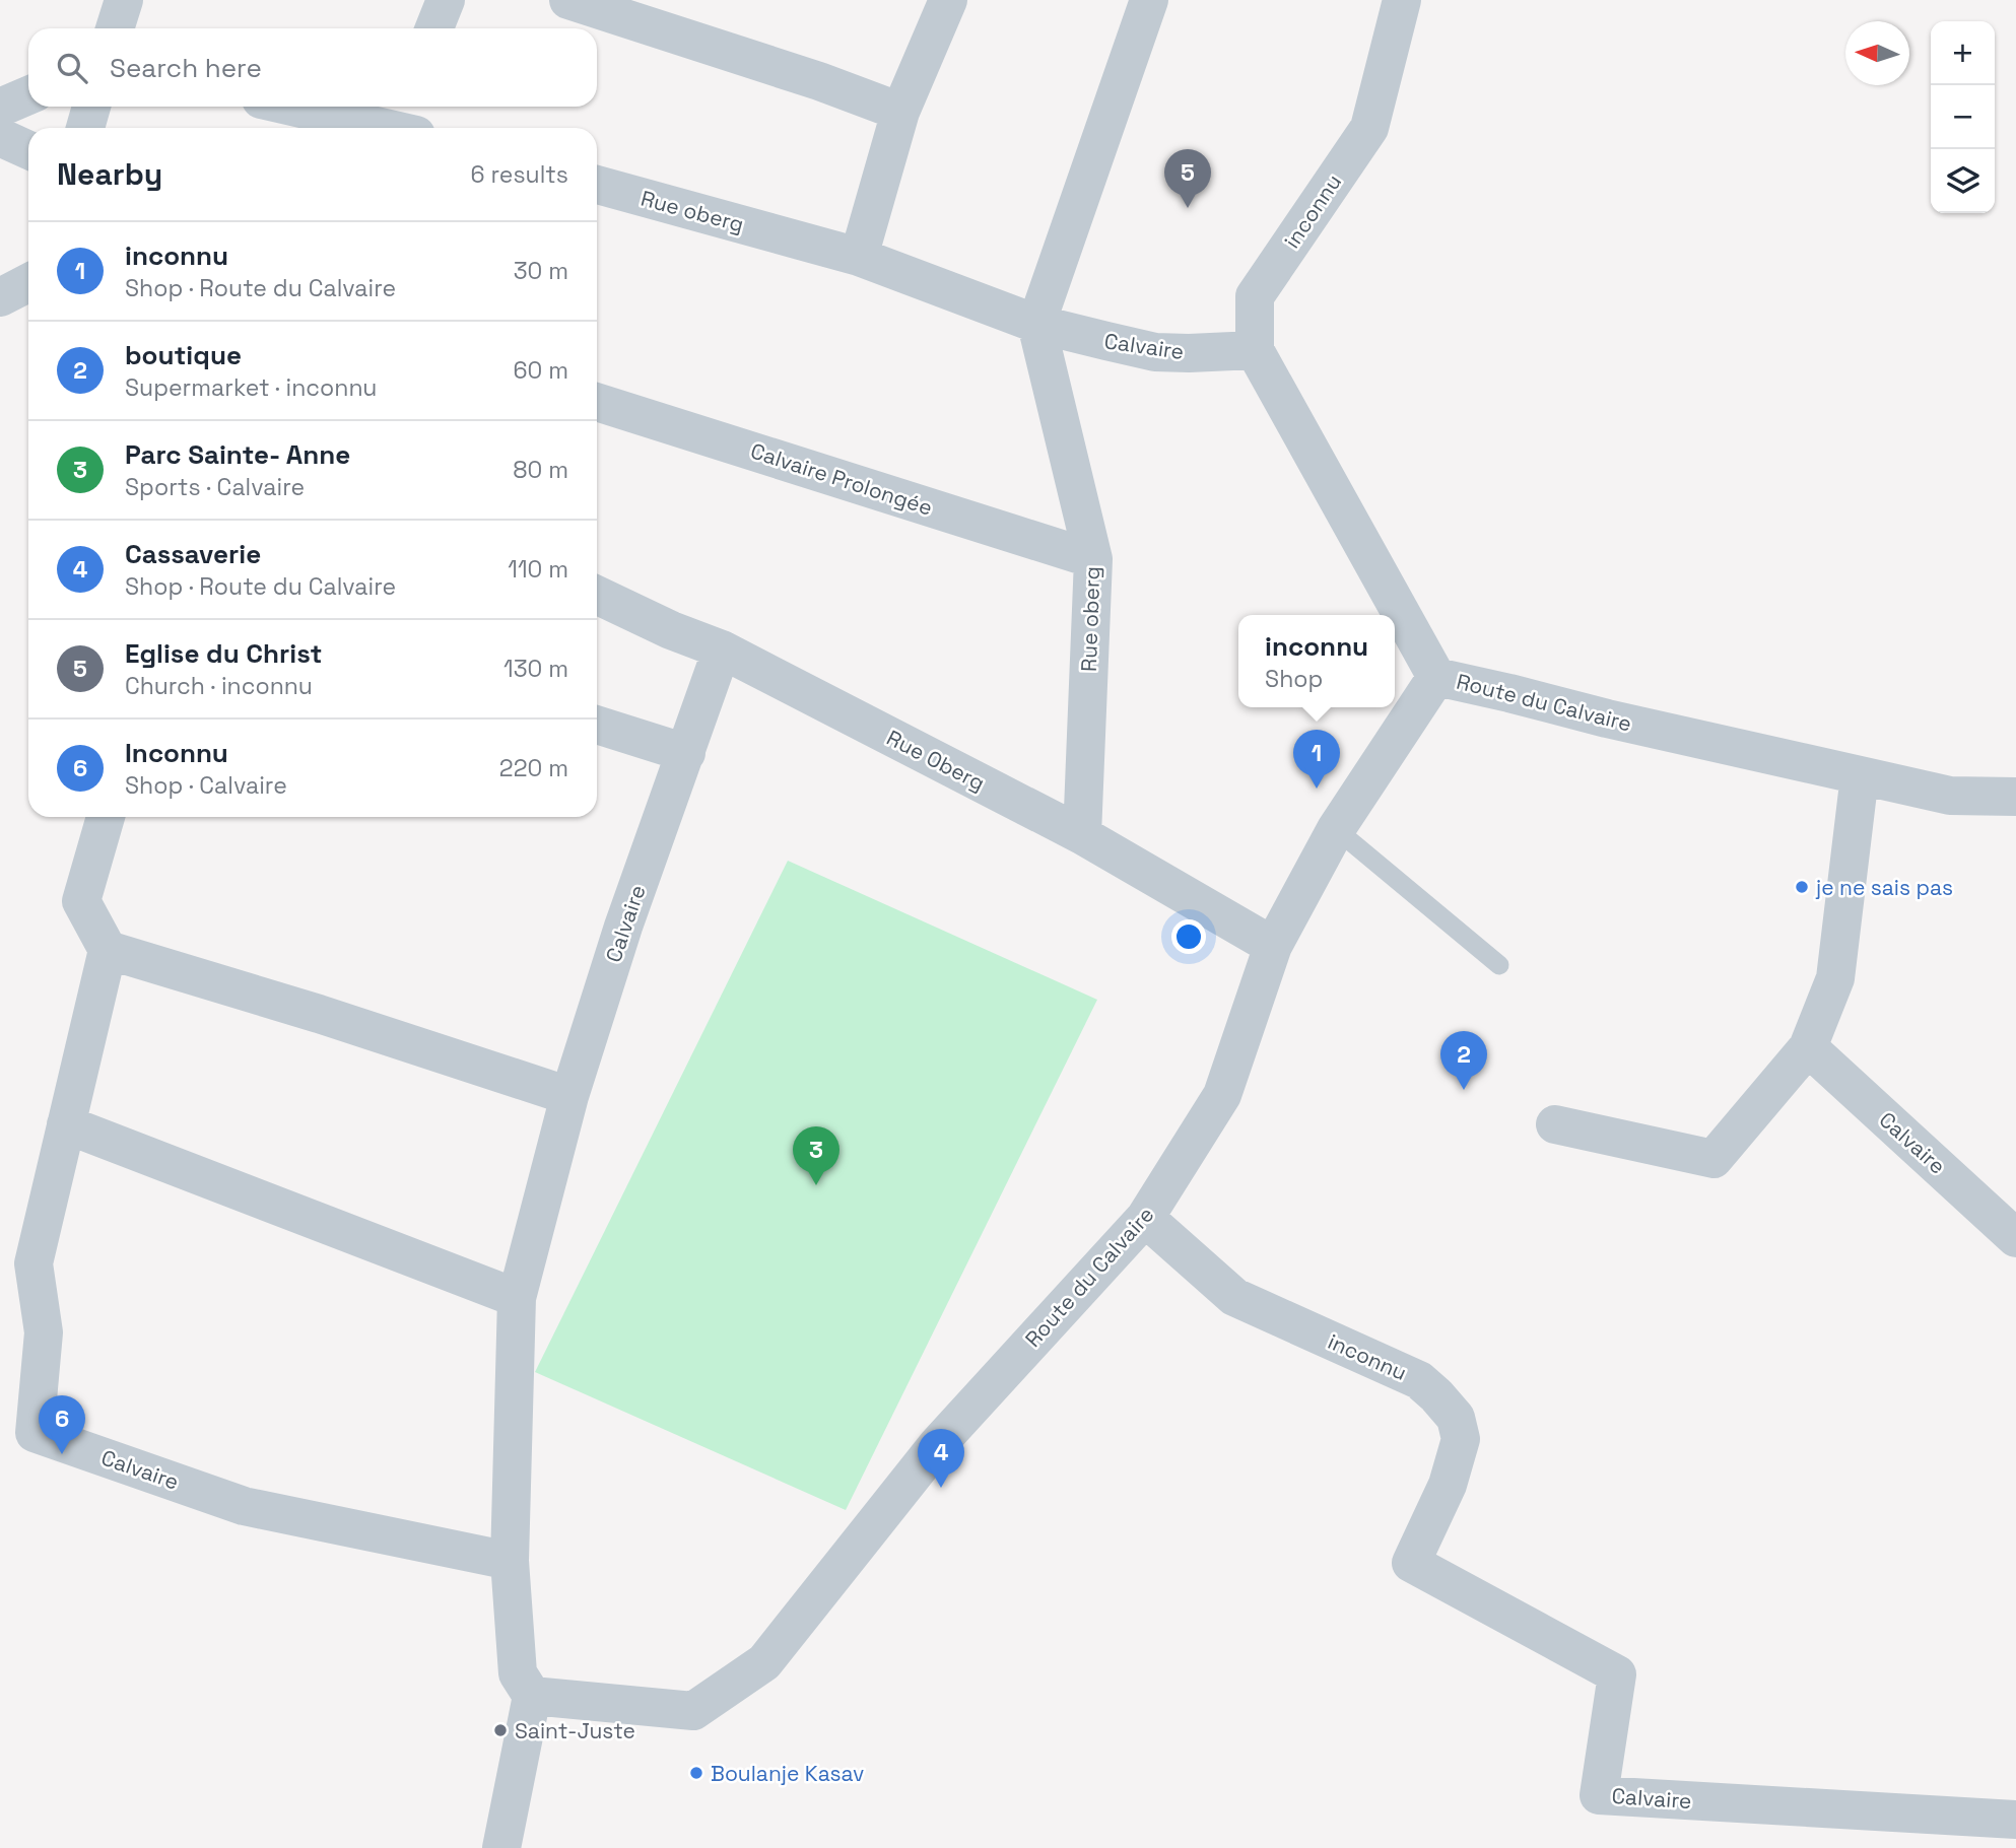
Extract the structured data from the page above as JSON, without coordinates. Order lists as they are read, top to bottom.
{
  "streets": {
    "street": [
      "Rue oberg",
      "inconnu",
      "Calvaire",
      "Calvaire Prolongée",
      "Route du Calvaire",
      "Rue Oberg"
    ]
  },
  "crossings": [
    ["Rue oberg", "Calvaire"],
    ["Rue oberg", "Calvaire Prolongée"],
    ["Rue oberg", "Rue Oberg"],
    ["inconnu", "Calvaire"],
    ["inconnu", "Route du Calvaire"],
    ["Calvaire", "Route du Calvaire"],
    ["Calvaire", "Rue Oberg"],
    ["Route du Calvaire", "Rue Oberg"]
  ],
  "places": ["je ne sais pas", "Saint-Juste", "Boulanje Kasav"],
  "north": "left",
  "page": {
    "map_buttons": ["+", "−"],
    "search": "Search here",
    "heading": ["Nearby", "6 results"],
    "pins": [
      "5",
      "1",
      "2",
      "3",
      "6",
      "4"
    ],
    "list": [
      {
        "mark": "1",
        "name": "inconnu",
        "note": "Shop · Route du Calvaire",
        "value": "30 m"
      },
      {
        "mark": "2",
        "name": "boutique",
        "note": "Supermarket · inconnu",
        "value": "60 m"
      },
      {
        "mark": "3",
        "name": "Parc Sainte- Anne",
        "note": "Sports · Calvaire",
        "value": "80 m"
      },
      {
        "mark": "4",
        "name": "Cassaverie",
        "note": "Shop · Route du Calvaire",
        "value": "110 m"
      },
      {
        "mark": "5",
        "name": "Eglise du Christ",
        "note": "Church · inconnu",
        "value": "130 m"
      },
      {
        "mark": "6",
        "name": "Inconnu",
        "note": "Shop · Calvaire",
        "value": "220 m"
      }
    ],
    "popup": ["inconnu", "Shop"]
  }
}
